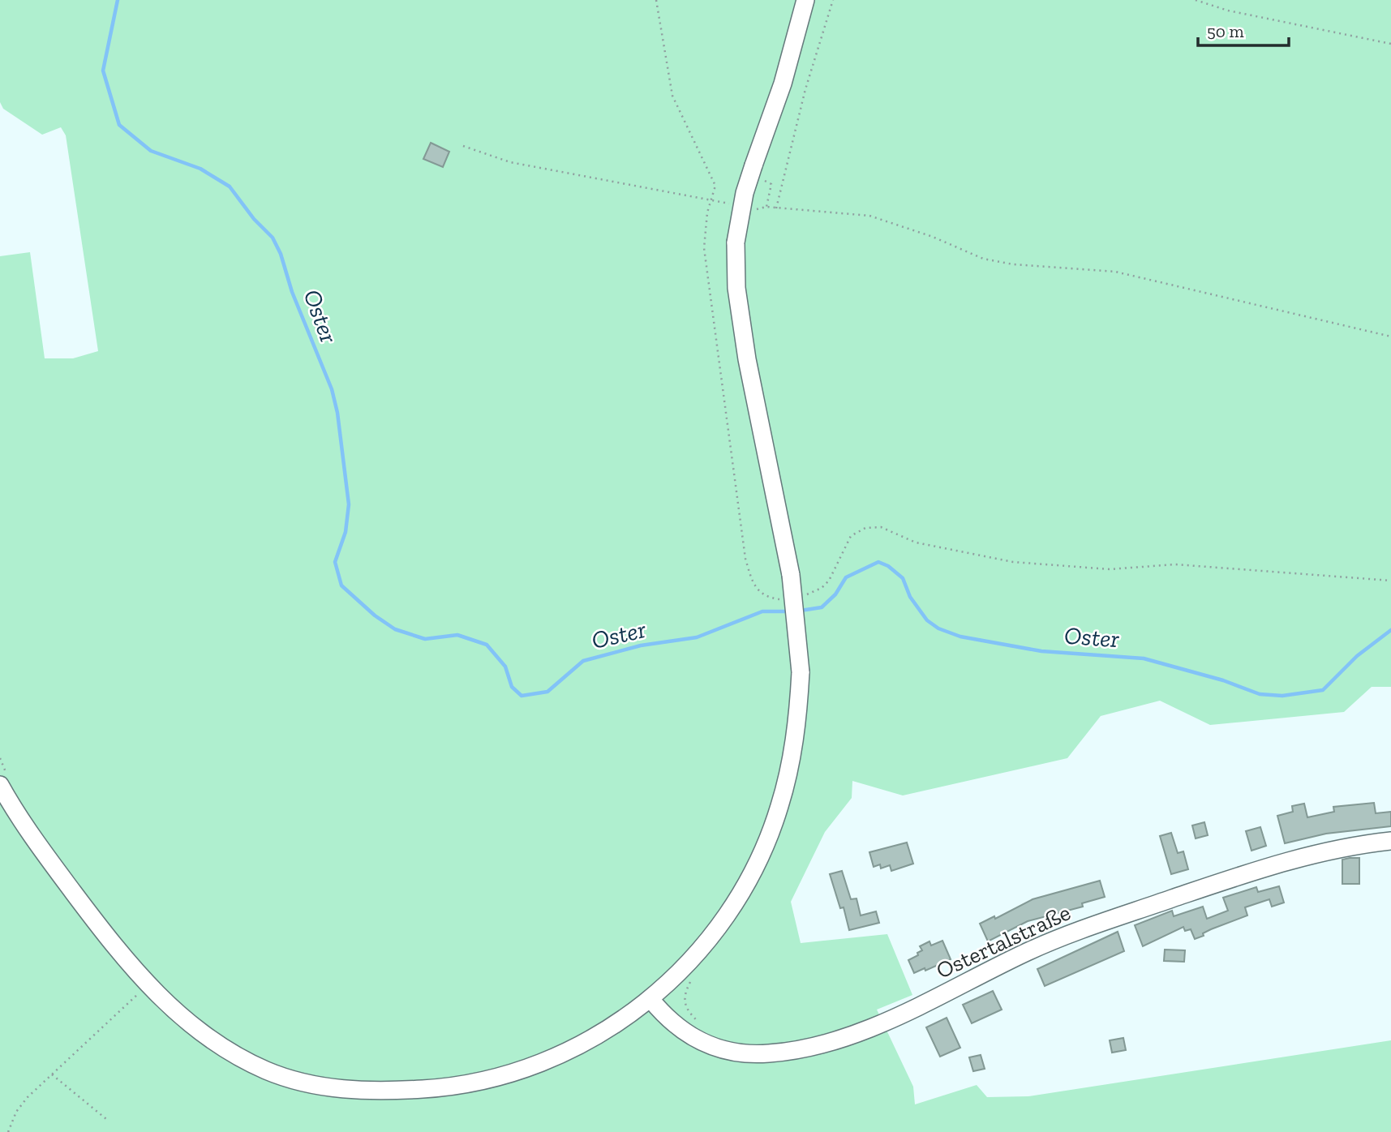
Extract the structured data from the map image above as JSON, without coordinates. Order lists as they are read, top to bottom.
{
  "streets": {
    "main road": ["Ostertalstraße"]
  },
  "water": ["Oster"],
  "scale_bar": "50 m"
}
